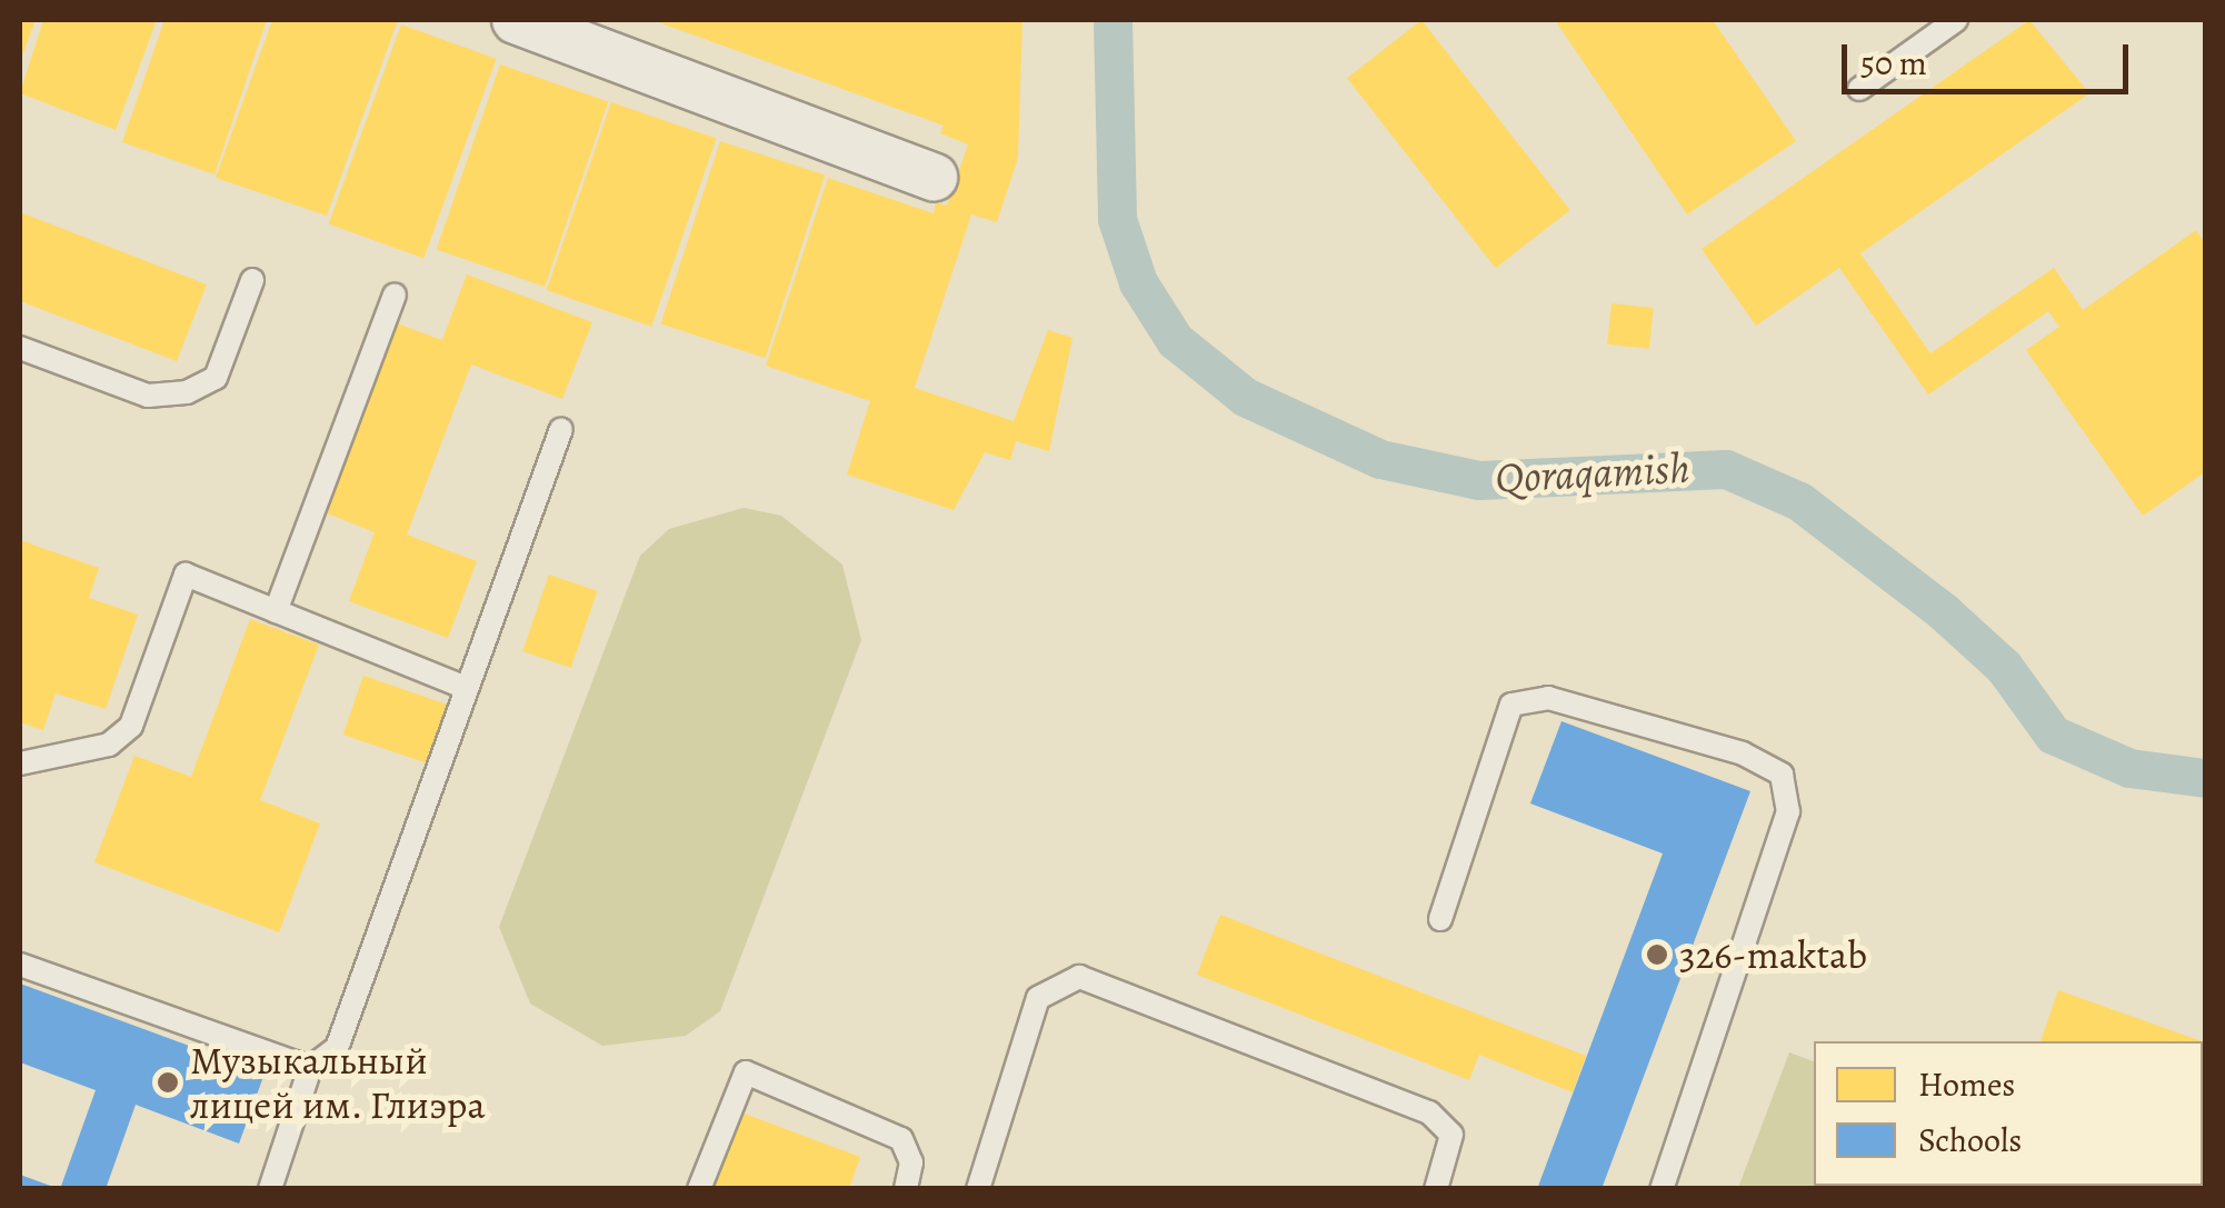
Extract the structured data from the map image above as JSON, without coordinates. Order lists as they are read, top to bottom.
{
  "water": ["Qoraqamish"],
  "places": ["326-maktab", "Музыкальный лицей им. Глиэра"],
  "legend": ["Homes", "Schools"],
  "scale_bar": "50 m"
}
